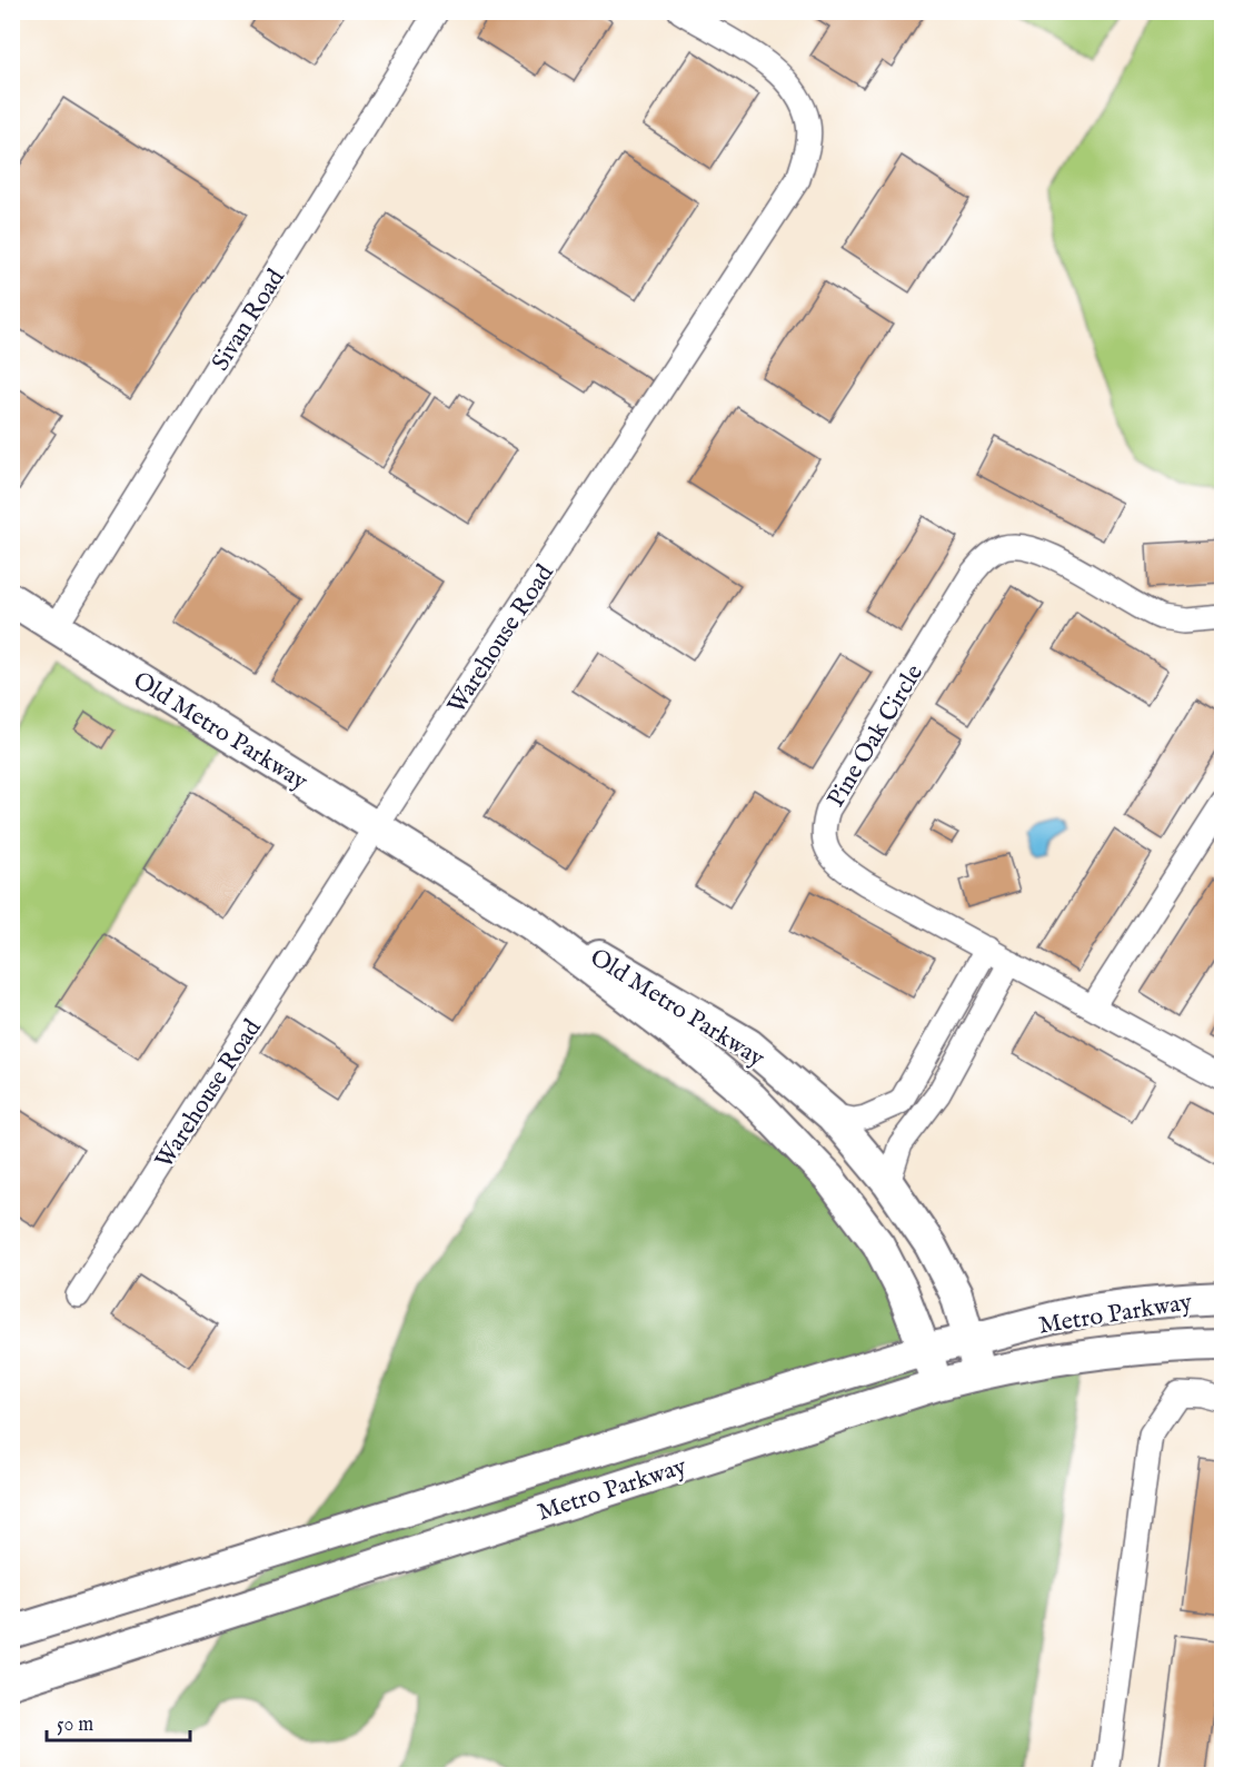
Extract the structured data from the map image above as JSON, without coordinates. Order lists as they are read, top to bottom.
{
  "streets": {
    "main road": ["Old Metro Parkway", "Metro Parkway"],
    "street": ["Sivan Road", "Warehouse Road", "Pine Oak Circle"]
  },
  "crossings": [
    ["Sivan Road", "Old Metro Parkway"],
    ["Warehouse Road", "Old Metro Parkway"],
    ["Old Metro Parkway", "Metro Parkway"]
  ],
  "scale_bar": "50 m"
}
